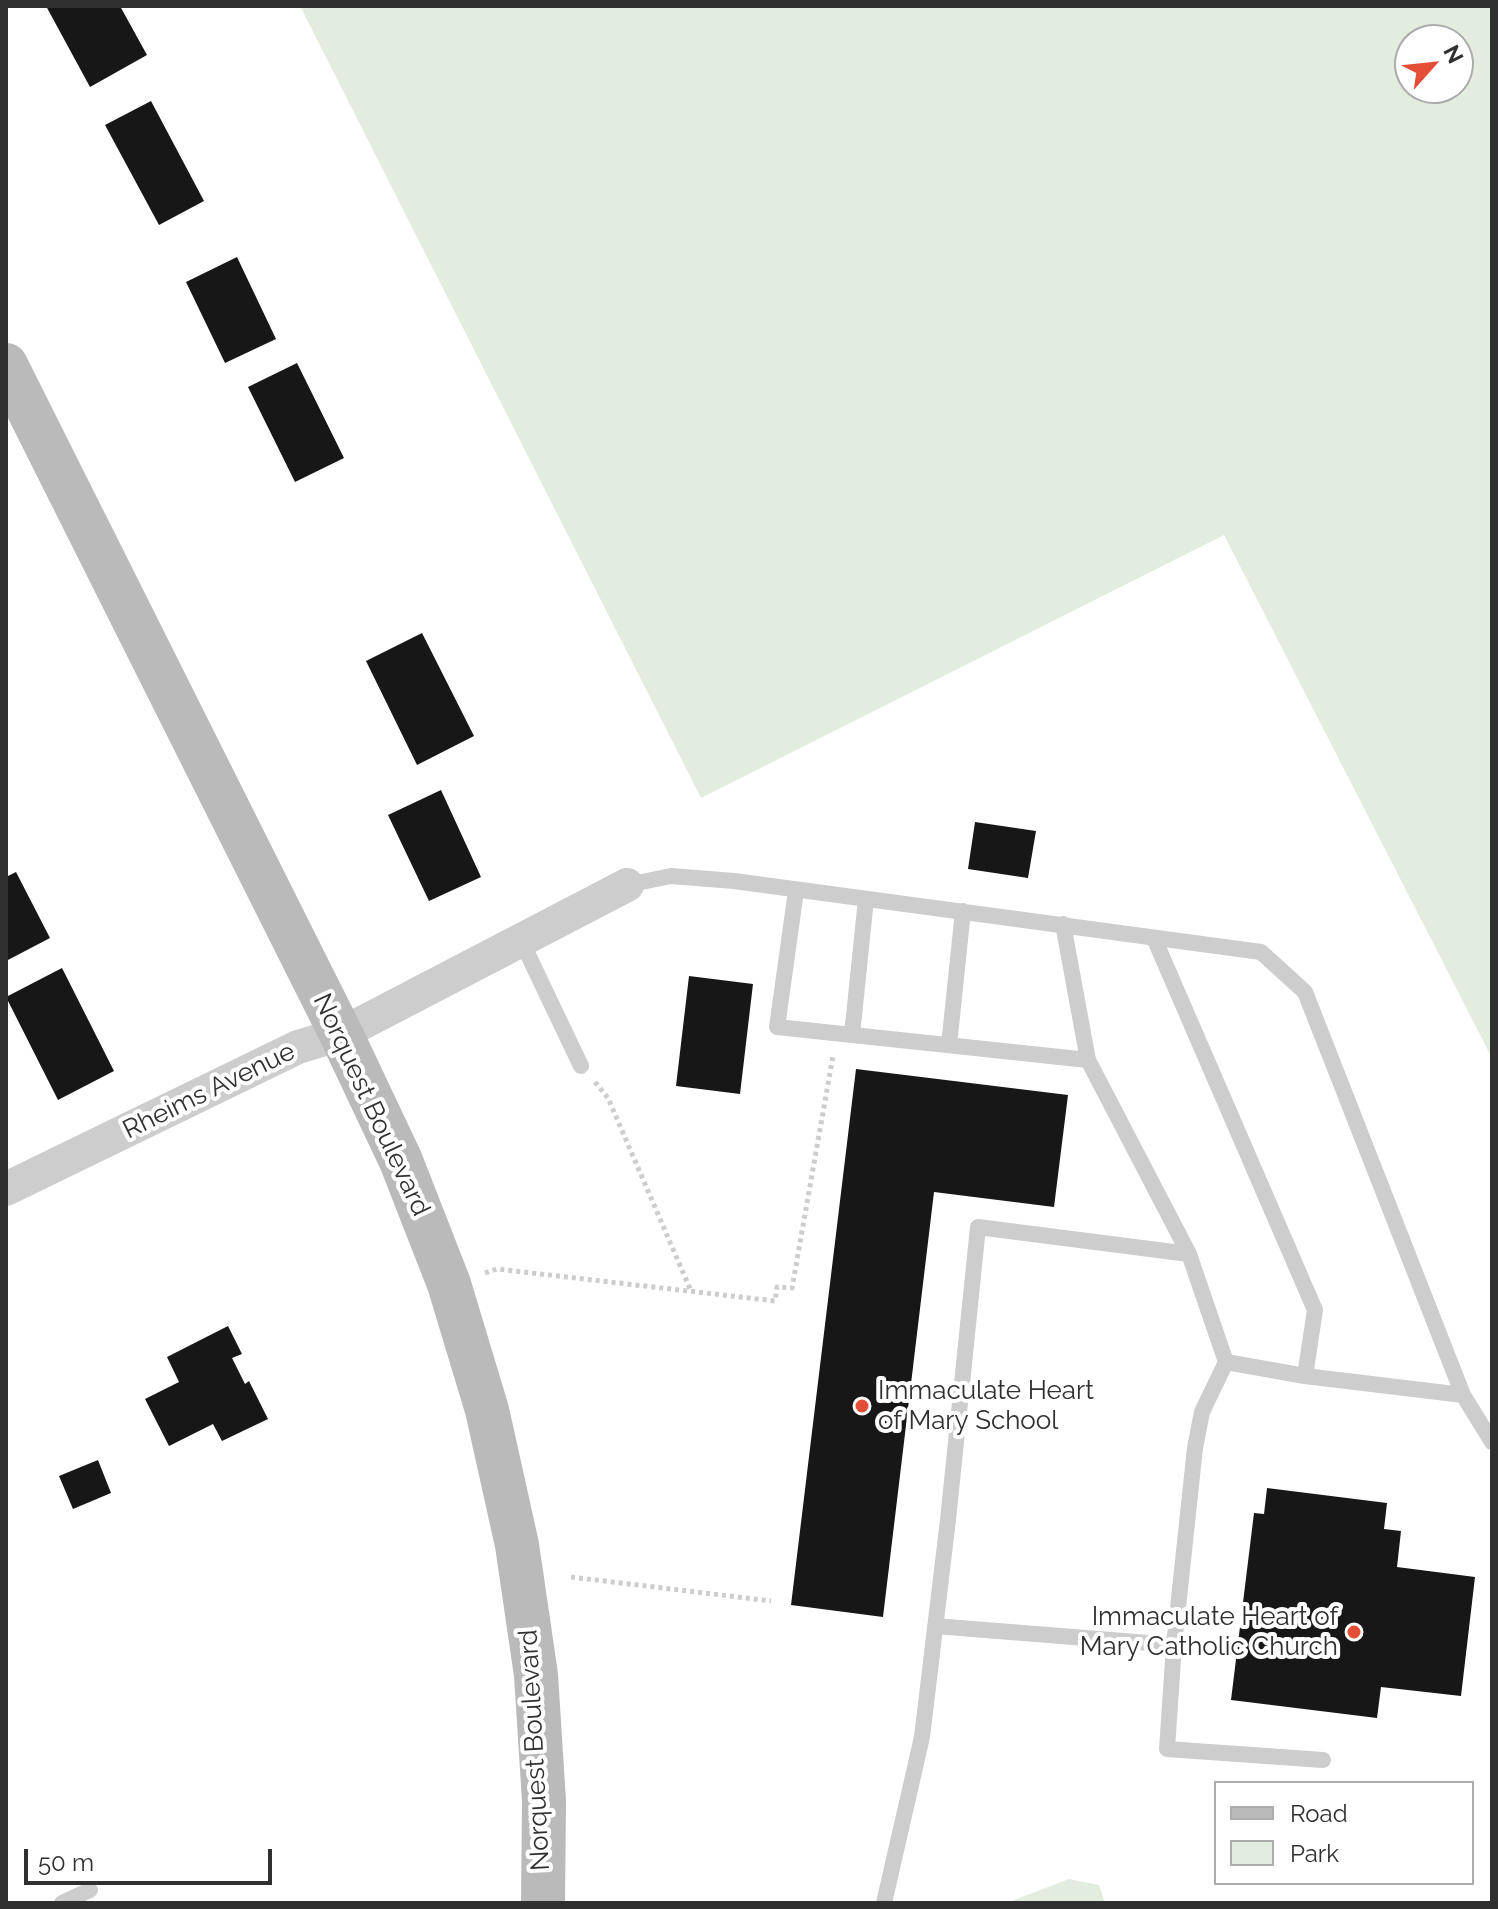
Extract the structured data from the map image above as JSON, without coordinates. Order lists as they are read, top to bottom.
{
  "streets": {
    "street": ["Rheims Avenue", "Norquest Boulevard"]
  },
  "crossings": [
    ["Rheims Avenue", "Norquest Boulevard"]
  ],
  "places": ["Immaculate Heart of Mary School", "Immaculate Heart of Mary Catholic Church"],
  "legend": ["Road", "Park"],
  "scale_bar": "50 m",
  "north": "top right"
}
